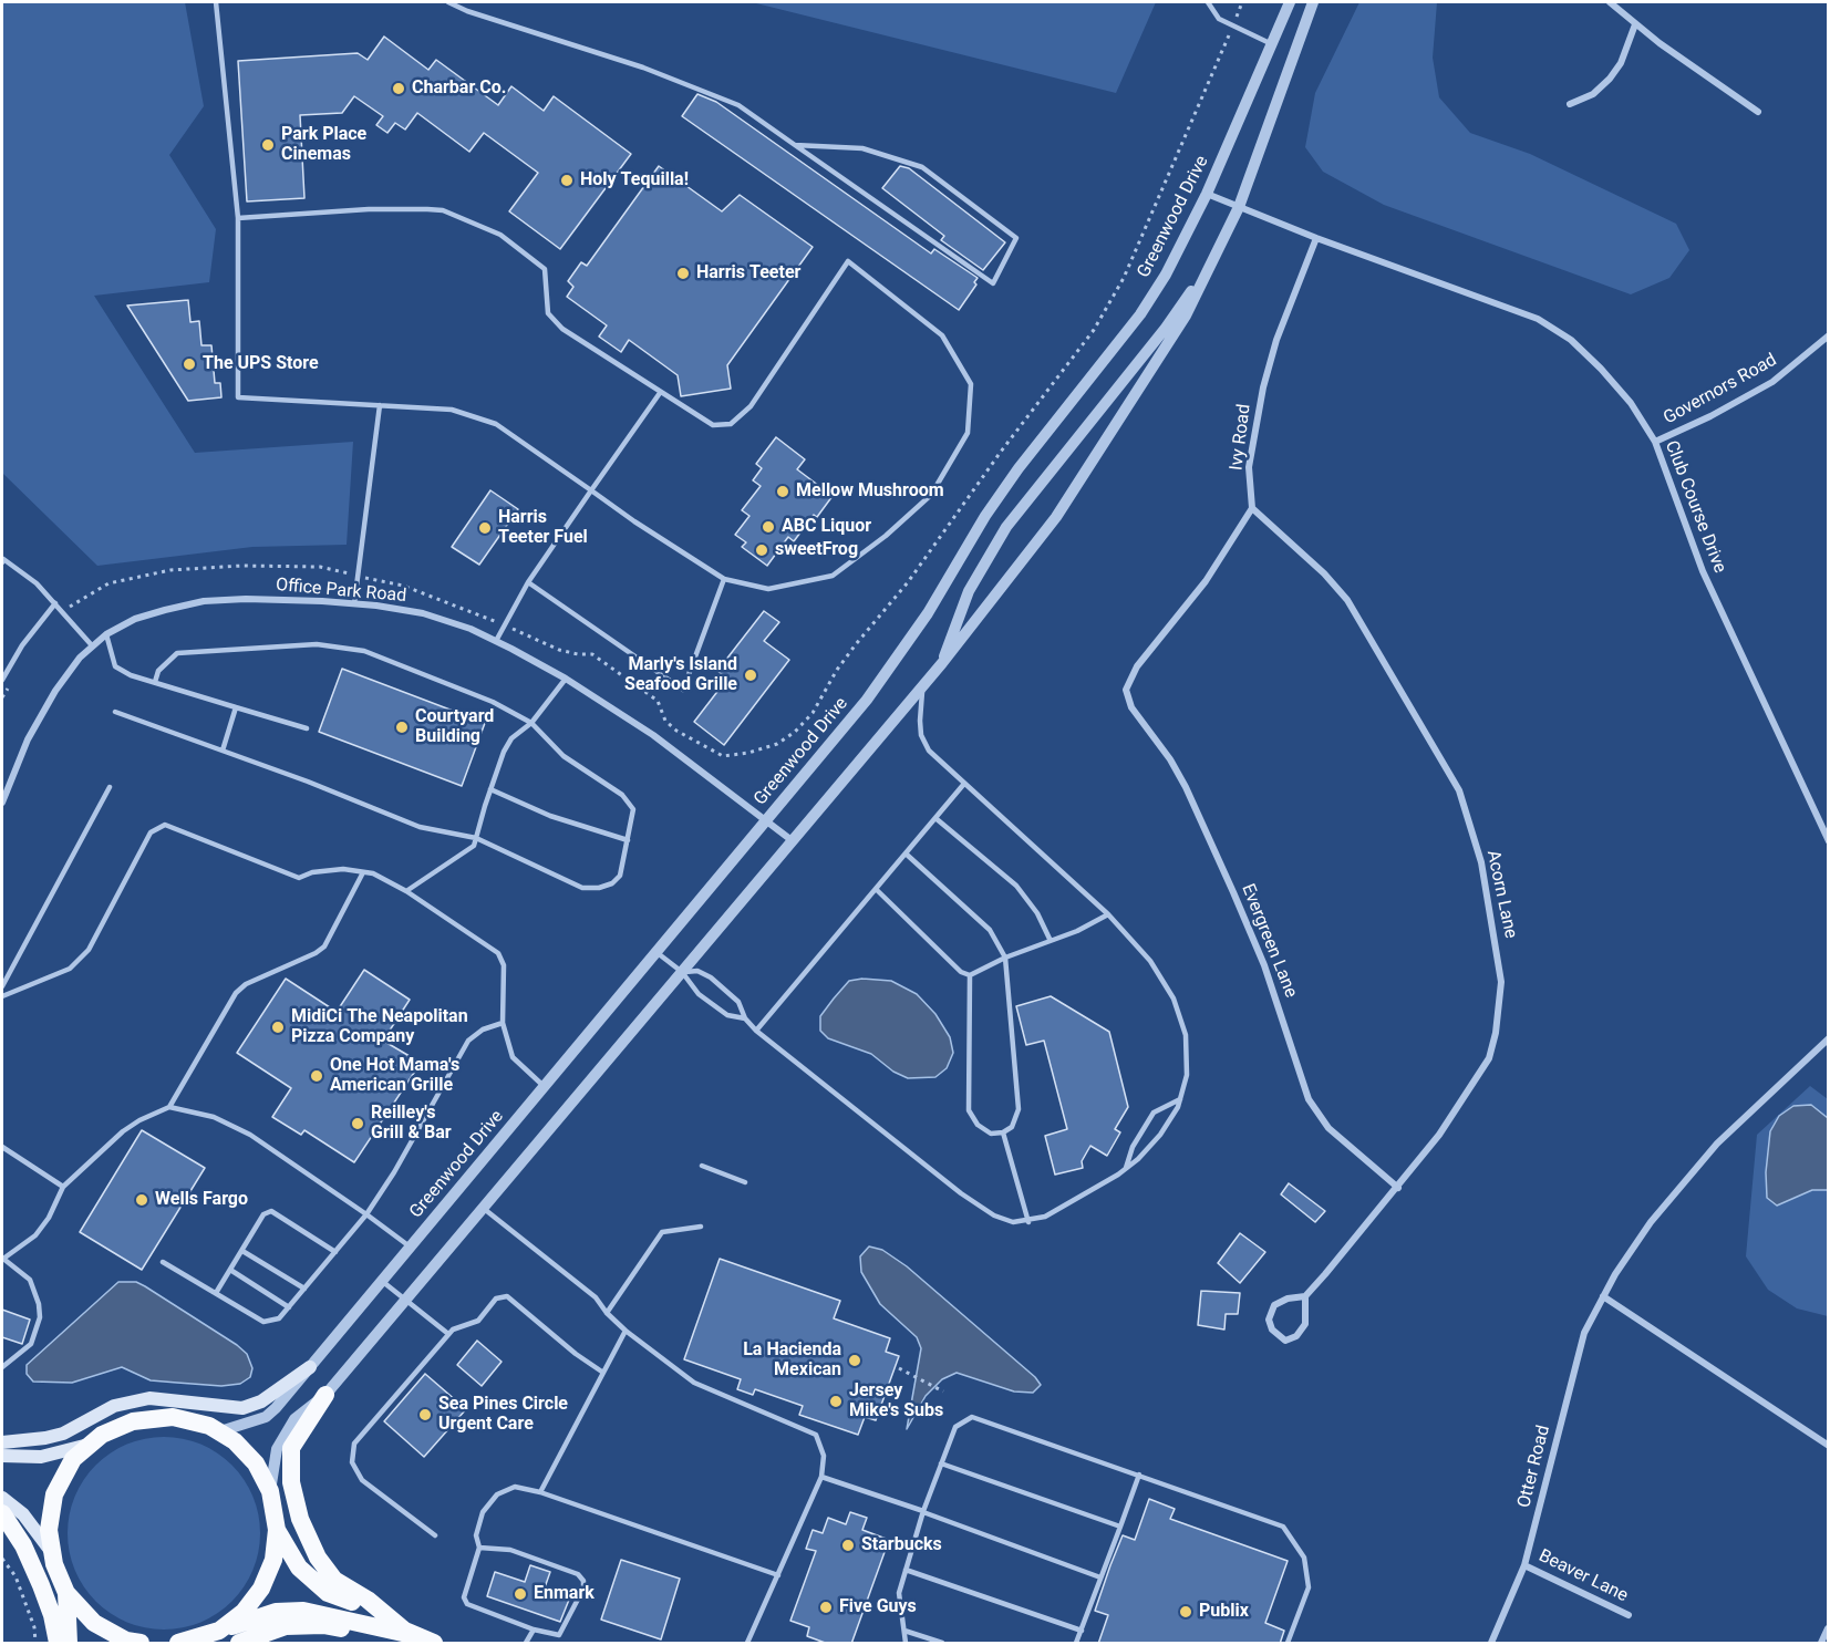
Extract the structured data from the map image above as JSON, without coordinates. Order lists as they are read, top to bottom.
{
  "streets": {
    "street": [
      "Greenwood Drive",
      "Governors Road",
      "Ivy Road",
      "Club Course Drive",
      "Office Park Road",
      "Acorn Lane",
      "Evergreen Lane",
      "Otter Road",
      "Beaver Lane"
    ]
  },
  "crossings": [
    ["Greenwood Drive", "Club Course Drive"],
    ["Greenwood Drive", "Office Park Road"],
    ["Governors Road", "Club Course Drive"],
    ["Ivy Road", "Club Course Drive"],
    ["Ivy Road", "Acorn Lane"],
    ["Ivy Road", "Evergreen Lane"],
    ["Acorn Lane", "Evergreen Lane"],
    ["Otter Road", "Beaver Lane"]
  ],
  "places": [
    "Charbar Co.",
    "Park Place Cinemas",
    "Holy Tequilla!",
    "Harris Teeter",
    "The UPS Store",
    "Mellow Mushroom",
    "ABC Liquor",
    "Harris Teeter Fuel",
    "sweetFrog",
    "Marly's Island Seafood Grille",
    "Courtyard Building",
    "MidiCi The Neapolitan Pizza Company",
    "One Hot Mama's American Grille",
    "Reilley's Grill & Bar",
    "Wells Fargo",
    "La Hacienda Mexican",
    "Jersey Mike's Subs",
    "Sea Pines Circle Urgent Care",
    "Starbucks",
    "Enmark",
    "Five Guys",
    "Publix"
  ]
}
